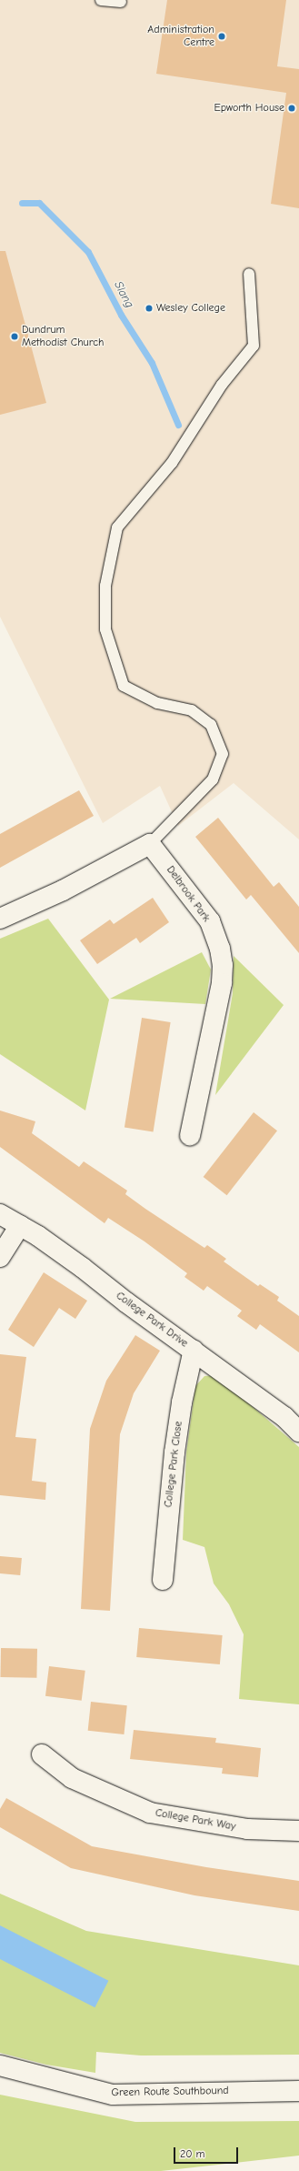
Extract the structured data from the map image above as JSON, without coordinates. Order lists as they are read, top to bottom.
{
  "streets": {
    "street": [
      "Delbrook Park",
      "College Park Drive",
      "College Park Close",
      "College Park Way",
      "Green Route Southbound"
    ]
  },
  "crossings": [
    ["College Park Drive", "College Park Close"]
  ],
  "water": ["Slang"],
  "places": [
    "Administration Centre",
    "Epworth House",
    "Wesley College",
    "Dundrum Methodist Church"
  ],
  "scale_bar": "20 m"
}
